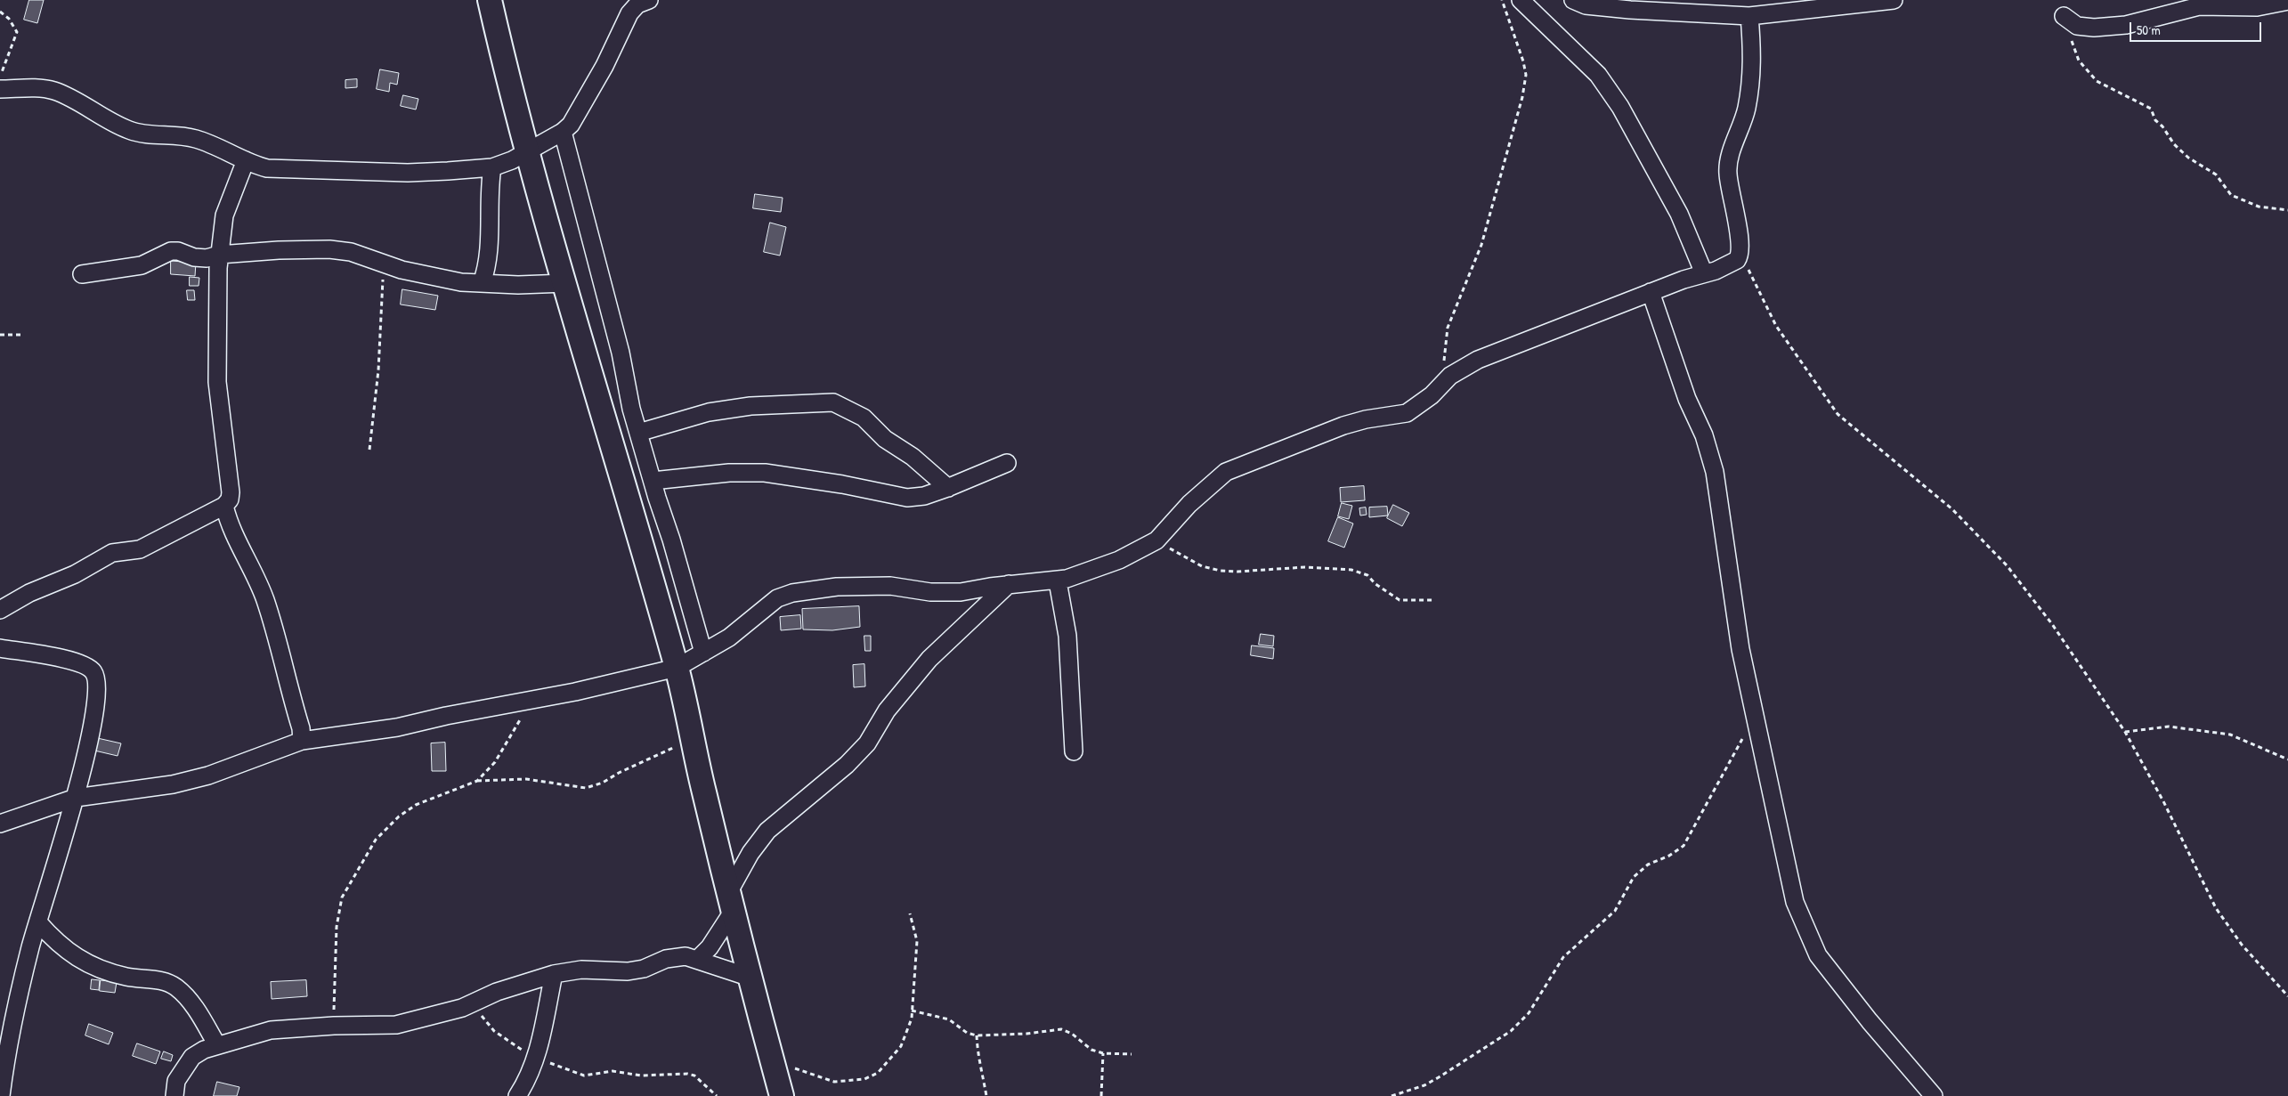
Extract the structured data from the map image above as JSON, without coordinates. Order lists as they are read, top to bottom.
{
  "scale_bar": "50 m"
}
